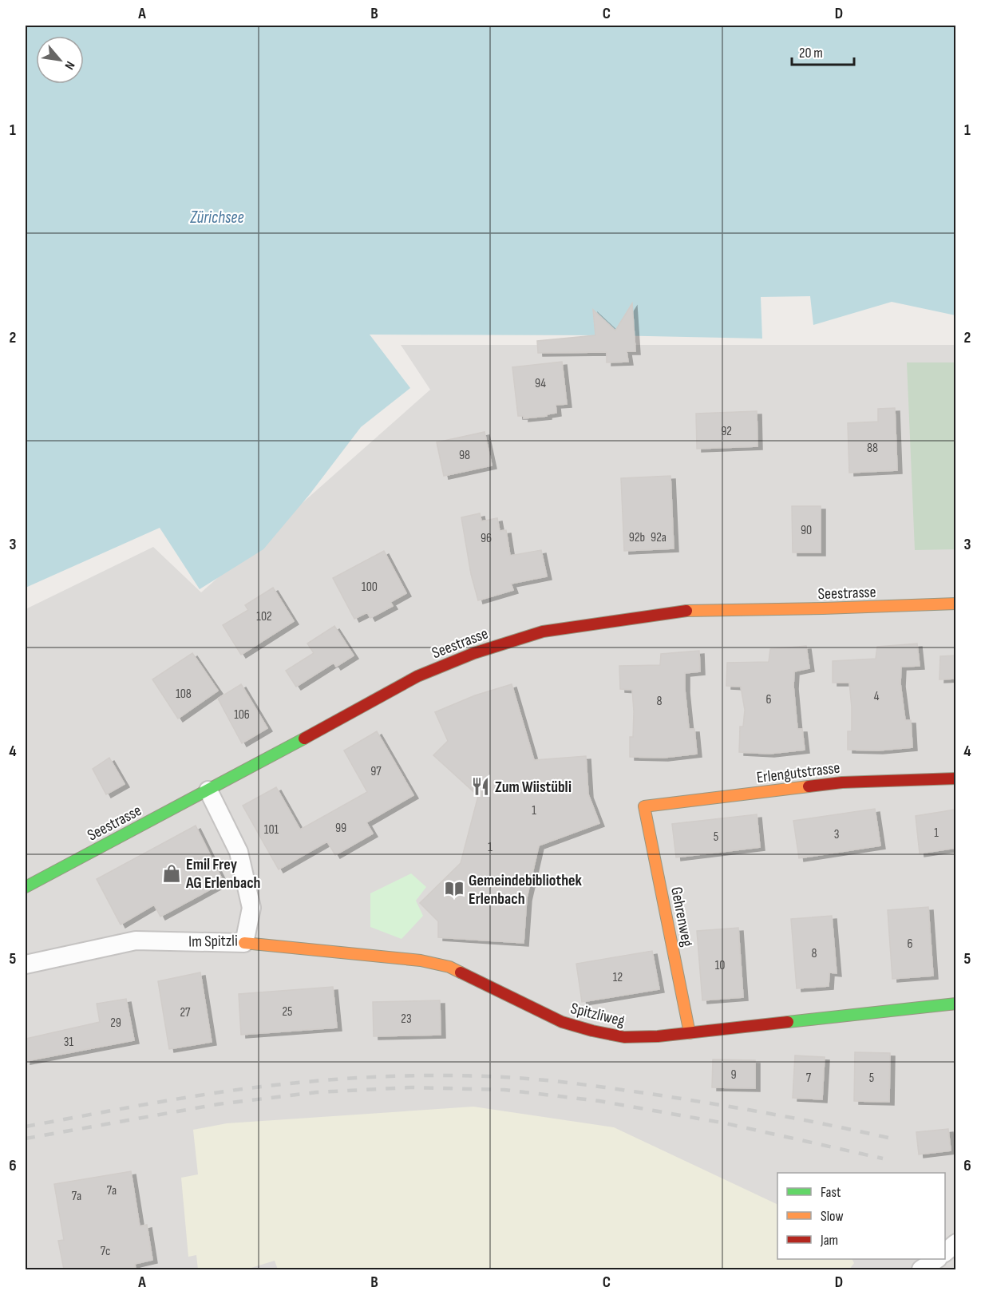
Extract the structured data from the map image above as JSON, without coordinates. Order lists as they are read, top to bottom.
{
  "streets": {
    "street": [
      "Seestrasse",
      "Erlengutstrasse",
      "Gehrenweg",
      "Im Spitzli",
      "Spitzliweg"
    ]
  },
  "crossings": [
    ["Seestrasse", "Im Spitzli"],
    ["Erlengutstrasse", "Gehrenweg"],
    ["Gehrenweg", "Spitzliweg"],
    ["Im Spitzli", "Spitzliweg"]
  ],
  "water": ["Zürichsee"],
  "places": {
    "restaurant": ["Zum Wiistübli"],
    "shop": ["Emil Frey AG Erlenbach"],
    "library": ["Gemeindebibliothek Erlenbach"]
  },
  "house_numbers": [
    "94",
    "92",
    "88",
    "98",
    "90",
    "92b",
    "92a",
    "96",
    "100",
    "102",
    "108",
    "4",
    "6",
    "8",
    "106",
    "97",
    "1",
    "99",
    "101",
    "1",
    "3",
    "5",
    "1",
    "6",
    "8",
    "10",
    "12",
    "25",
    "27",
    "23",
    "29",
    "31",
    "9",
    "7",
    "5",
    "7a",
    "7a",
    "7c"
  ],
  "legend": ["Fast", "Slow", "Jam"],
  "scale_bar": "20 m",
  "north": "bottom right",
  "grid": {
    "columns": [
      "A",
      "B",
      "C",
      "D"
    ],
    "rows": [
      "1",
      "2",
      "3",
      "4",
      "5",
      "6"
    ]
  }
}
